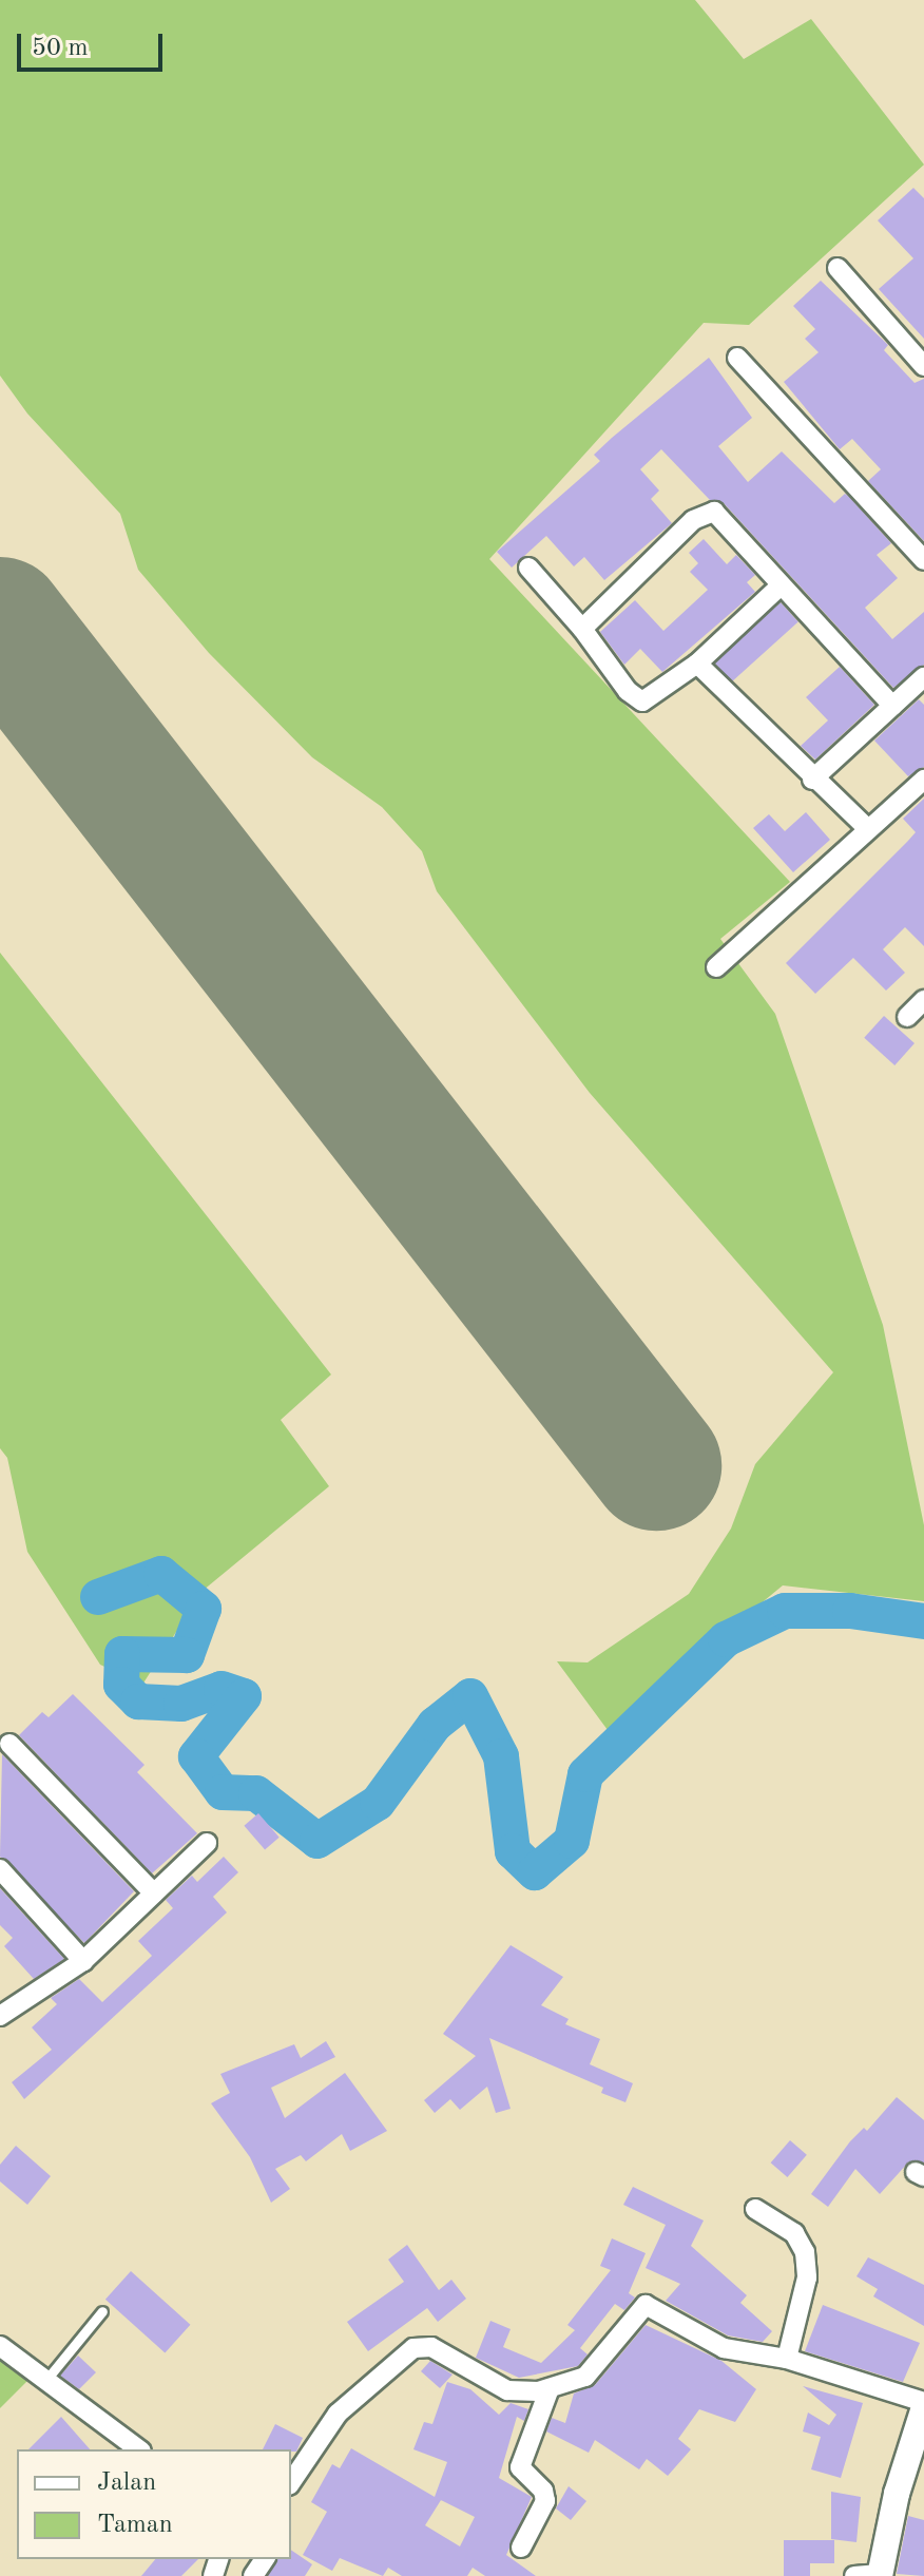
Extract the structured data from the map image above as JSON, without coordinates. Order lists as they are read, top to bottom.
{
  "legend": ["Jalan", "Taman"],
  "scale_bar": "50 m"
}
